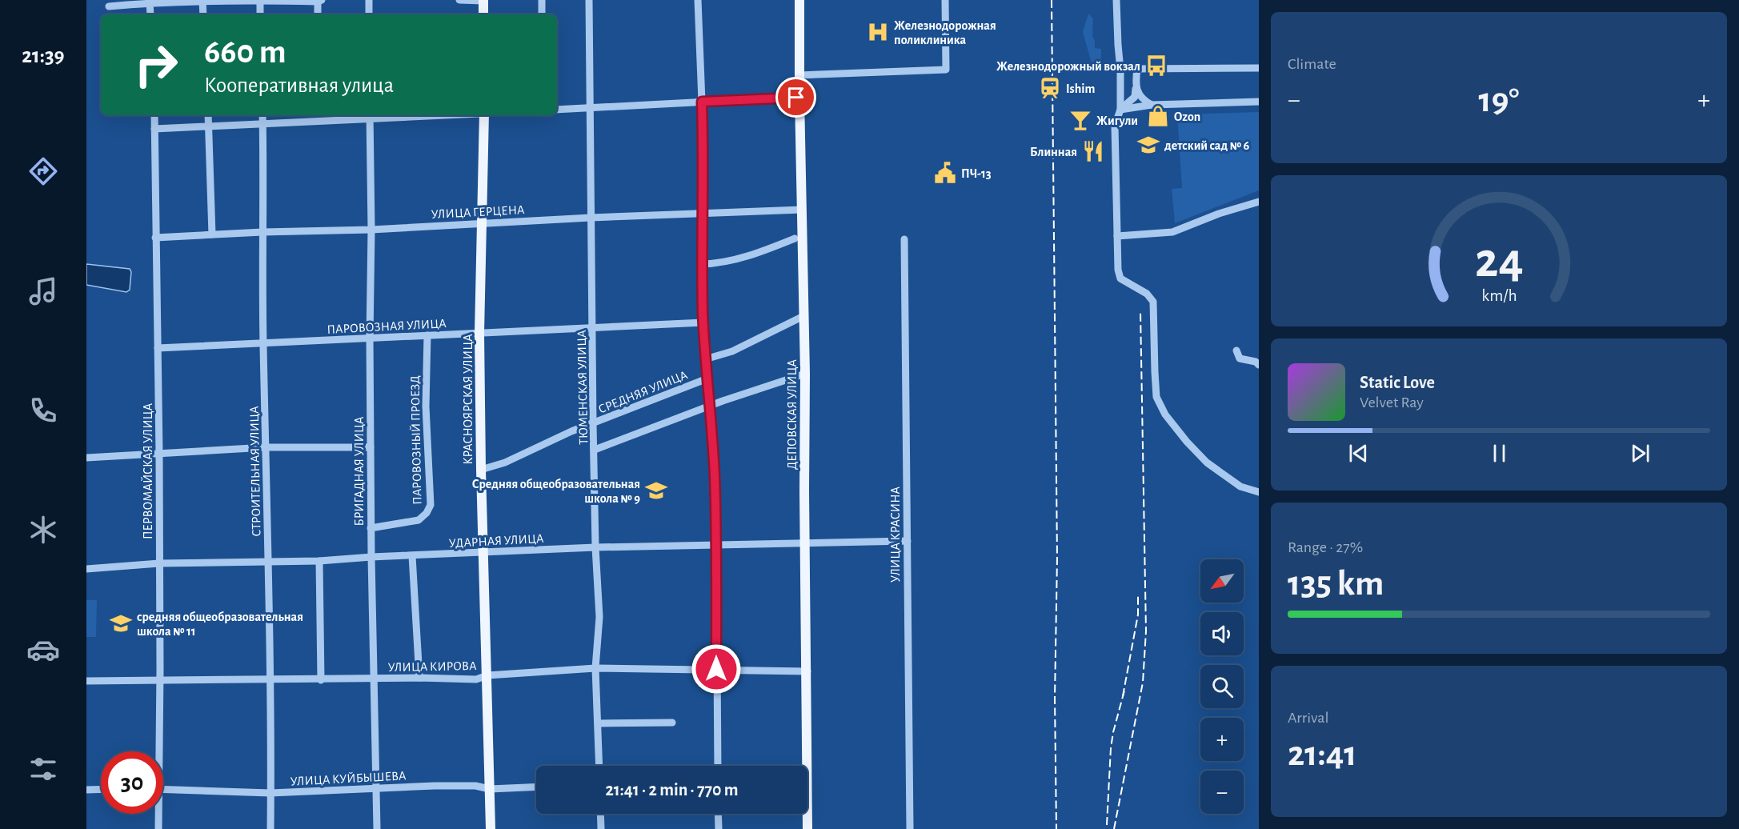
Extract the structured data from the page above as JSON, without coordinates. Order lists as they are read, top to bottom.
{
  "streets": {
    "main road": ["КРАСНОЯРСКАЯ УЛИЦА", "ДЕПОВСКАЯ УЛИЦА"],
    "street": [
      "УЛИЦА ГЕРЦЕНА",
      "ПАРОВОЗНАЯ УЛИЦА",
      "ТЮМЕНСКАЯ УЛИЦА",
      "СРЕДНЯЯ УЛИЦА",
      "ПАРОВОЗНЫЙ ПРОЕЗД",
      "ПЕРВОМАЙСКАЯ УЛИЦА",
      "СТРОИТЕЛЬНАЯ УЛИЦА",
      "БРИГАДНАЯ УЛИЦА",
      "УЛИЦА КРАСИНА",
      "УДАРНАЯ УЛИЦА",
      "УЛИЦА КИРОВА",
      "УЛИЦА КУЙБЫШЕВА"
    ]
  },
  "crossings": [
    ["УЛИЦА ГЕРЦЕНА", "ТЮМЕНСКАЯ УЛИЦА"],
    ["УЛИЦА ГЕРЦЕНА", "КРАСНОЯРСКАЯ УЛИЦА"],
    ["УЛИЦА ГЕРЦЕНА", "ДЕПОВСКАЯ УЛИЦА"],
    ["УЛИЦА ГЕРЦЕНА", "ПЕРВОМАЙСКАЯ УЛИЦА"],
    ["УЛИЦА ГЕРЦЕНА", "СТРОИТЕЛЬНАЯ УЛИЦА"],
    ["УЛИЦА ГЕРЦЕНА", "БРИГАДНАЯ УЛИЦА"],
    ["ПАРОВОЗНАЯ УЛИЦА", "ТЮМЕНСКАЯ УЛИЦА"],
    ["ПАРОВОЗНАЯ УЛИЦА", "КРАСНОЯРСКАЯ УЛИЦА"],
    ["ПАРОВОЗНАЯ УЛИЦА", "ПАРОВОЗНЫЙ ПРОЕЗД"],
    ["ПАРОВОЗНАЯ УЛИЦА", "ПЕРВОМАЙСКАЯ УЛИЦА"],
    ["ПАРОВОЗНАЯ УЛИЦА", "СТРОИТЕЛЬНАЯ УЛИЦА"],
    ["ПАРОВОЗНАЯ УЛИЦА", "БРИГАДНАЯ УЛИЦА"],
    ["ТЮМЕНСКАЯ УЛИЦА", "СРЕДНЯЯ УЛИЦА"],
    ["ТЮМЕНСКАЯ УЛИЦА", "УДАРНАЯ УЛИЦА"],
    ["ТЮМЕНСКАЯ УЛИЦА", "УЛИЦА КИРОВА"],
    ["СРЕДНЯЯ УЛИЦА", "КРАСНОЯРСКАЯ УЛИЦА"],
    ["КРАСНОЯРСКАЯ УЛИЦА", "УДАРНАЯ УЛИЦА"],
    ["КРАСНОЯРСКАЯ УЛИЦА", "УЛИЦА КИРОВА"],
    ["КРАСНОЯРСКАЯ УЛИЦА", "УЛИЦА КУЙБЫШЕВА"],
    ["ДЕПОВСКАЯ УЛИЦА", "УДАРНАЯ УЛИЦА"],
    ["ДЕПОВСКАЯ УЛИЦА", "УЛИЦА КИРОВА"],
    ["ПАРОВОЗНЫЙ ПРОЕЗД", "БРИГАДНАЯ УЛИЦА"],
    ["ПЕРВОМАЙСКАЯ УЛИЦА", "УДАРНАЯ УЛИЦА"],
    ["ПЕРВОМАЙСКАЯ УЛИЦА", "УЛИЦА КИРОВА"],
    ["СТРОИТЕЛЬНАЯ УЛИЦА", "УДАРНАЯ УЛИЦА"],
    ["СТРОИТЕЛЬНАЯ УЛИЦА", "УЛИЦА КИРОВА"],
    ["СТРОИТЕЛЬНАЯ УЛИЦА", "УЛИЦА КУЙБЫШЕВА"],
    ["БРИГАДНАЯ УЛИЦА", "УДАРНАЯ УЛИЦА"],
    ["БРИГАДНАЯ УЛИЦА", "УЛИЦА КИРОВА"],
    ["БРИГАДНАЯ УЛИЦА", "УЛИЦА КУЙБЫШЕВА"],
    ["УЛИЦА КРАСИНА", "УДАРНАЯ УЛИЦА"]
  ],
  "places": {
    "hospital": ["Железнодорожная поликлиника"],
    "bus stop": ["Железнодорожный вокзал"],
    "station": ["Ishim"],
    "shop": ["Ozon"],
    "bar": ["Жигули"],
    "school or university": ["детский сад № 6", "Средняя общеобразовательная школа № 9", "средняя общеобразовательная школа № 11"],
    "restaurant": ["Блинная"],
    "public building": ["ПЧ-13"]
  },
  "north": "bottom left",
  "page": {
    "tabs": "21:39",
    "tile": [
      "Climate",
      ["Range · 27%", "135 km"],
      ["Arrival", "21:41"]
    ],
    "turn": ["660 m", "Кооперативная улица"],
    "heat": ["−", "19°", "+"],
    "song": ["Static Love", "Velvet Ray"],
    "map_buttons": ["+", "−"],
    "limit": "30",
    "trip": "21:41 · 2 min · 770 m",
    "gauge": ["24", "km/h"]
  }
}
